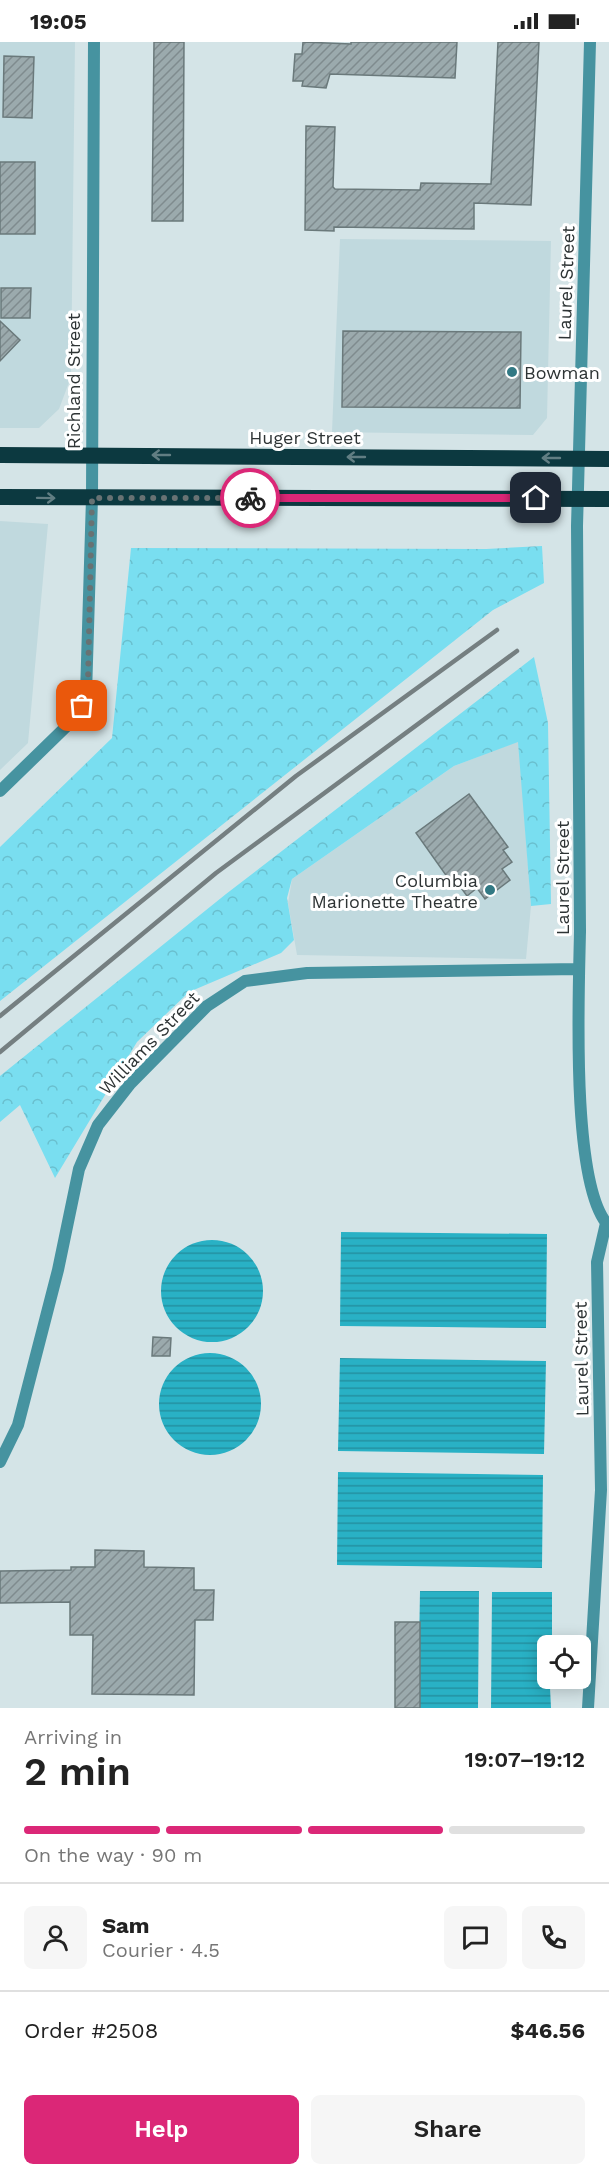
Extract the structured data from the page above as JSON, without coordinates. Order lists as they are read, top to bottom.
{
  "streets": {
    "highway": ["Huger Street"],
    "street": ["Laurel Street", "Richland Street", "Williams Street"]
  },
  "crossings": [
    ["Laurel Street", "Huger Street"],
    ["Laurel Street", "Williams Street"],
    ["Richland Street", "Huger Street"]
  ],
  "places": ["Bowman", "Columbia Marionette Theatre"],
  "page": {
    "status": "19:05",
    "heading": ["2 min", "Arriving in", "19:07–19:12"],
    "panel": [
      "Sam",
      "Courier · 4.5",
      "Order #2508",
      "$46.56"
    ],
    "bar": "On the way · 90 m",
    "buttons": ["Help", "Share"]
  }
}
